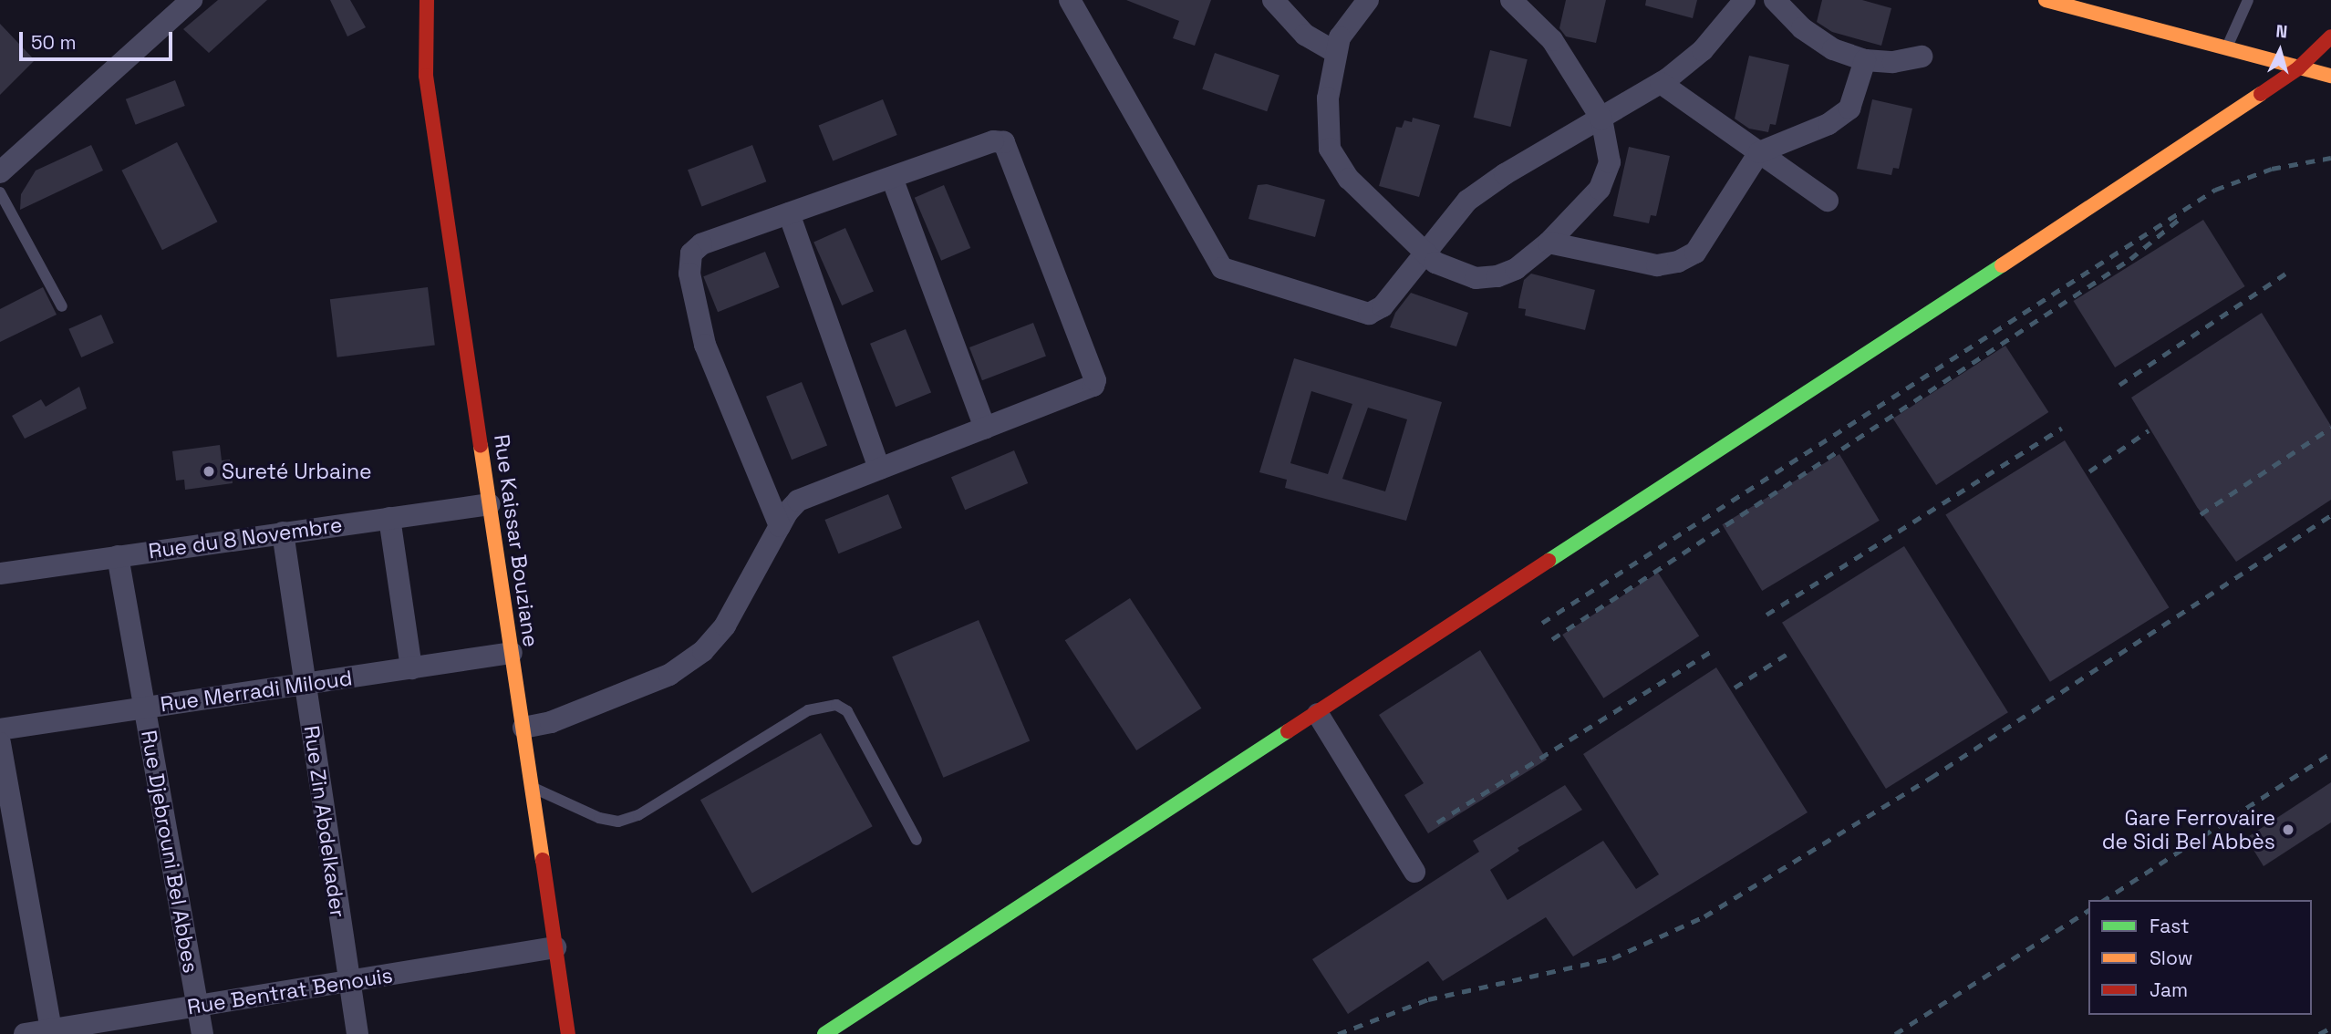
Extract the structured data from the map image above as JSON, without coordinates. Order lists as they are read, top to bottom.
{
  "streets": {
    "street": [
      "Rue du 8 Novembre",
      "Rue Kaissar Bouziane",
      "Rue Merradi Miloud",
      "Rue Zin Abdelkader",
      "Rue Djebrouni Bel Abbes",
      "Rue Bentrat Benouis"
    ]
  },
  "crossings": [
    ["Rue du 8 Novembre", "Rue Kaissar Bouziane"],
    ["Rue du 8 Novembre", "Rue Zin Abdelkader"],
    ["Rue du 8 Novembre", "Rue Djebrouni Bel Abbes"],
    ["Rue Kaissar Bouziane", "Rue Merradi Miloud"],
    ["Rue Kaissar Bouziane", "Rue Bentrat Benouis"],
    ["Rue Merradi Miloud", "Rue Zin Abdelkader"],
    ["Rue Merradi Miloud", "Rue Djebrouni Bel Abbes"],
    ["Rue Zin Abdelkader", "Rue Bentrat Benouis"],
    ["Rue Djebrouni Bel Abbes", "Rue Bentrat Benouis"]
  ],
  "places": ["Sureté Urbaine", "Gare Ferrovaire de Sidi Bel Abbès"],
  "legend": ["Fast", "Slow", "Jam"],
  "scale_bar": "50 m",
  "north": "top"
}
